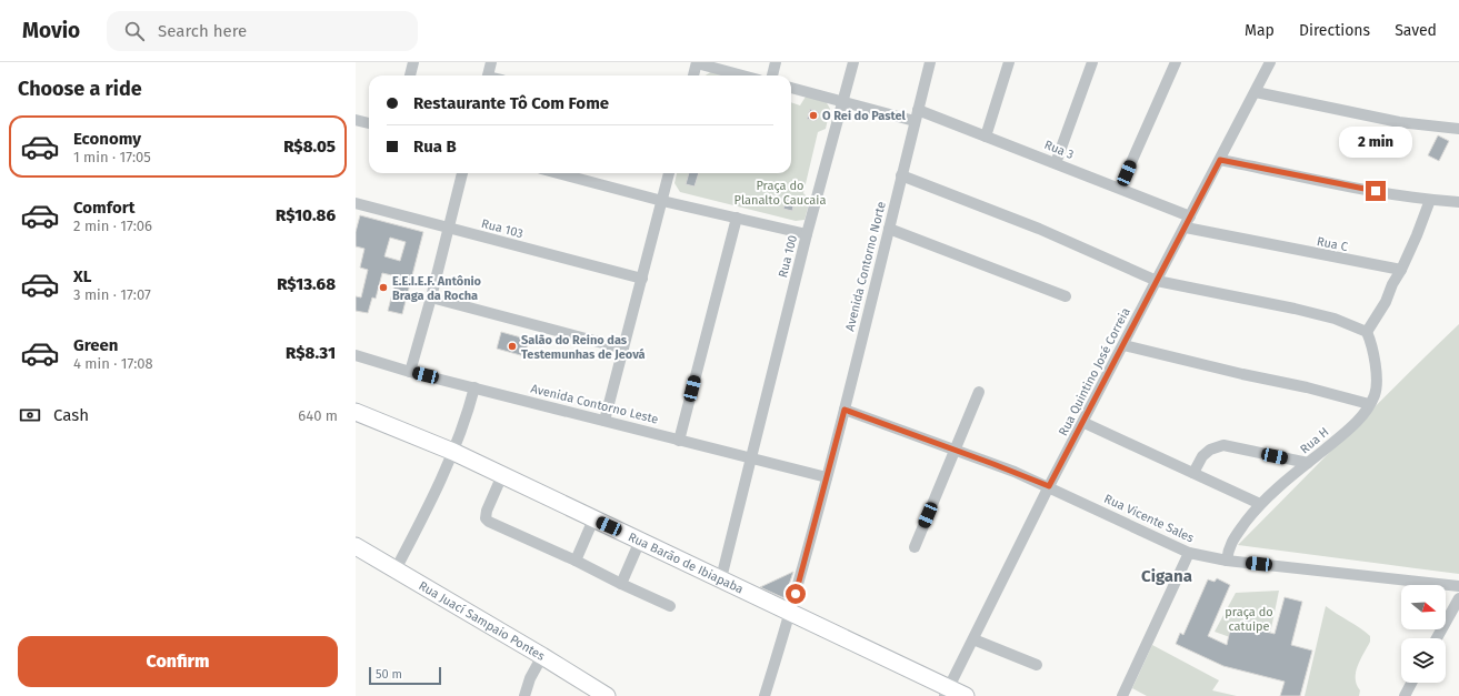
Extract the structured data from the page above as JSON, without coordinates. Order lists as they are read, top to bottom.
{
  "streets": {
    "main road": ["Rua Barão de Ibiapaba", "Rua Juací Sampaio Pontes"],
    "street": [
      "Rua 3",
      "Rua 103",
      "Rua C",
      "Rua 100",
      "Avenida Contorno Norte",
      "Rua Quintino José Correia",
      "Avenida Contorno Leste",
      "Rua H",
      "Rua Vicente Sales"
    ]
  },
  "crossings": [
    ["Rua 3", "Avenida Contorno Norte"],
    ["Rua 3", "Rua Quintino José Correia"],
    ["Rua C", "Rua Quintino José Correia"],
    ["Rua 100", "Avenida Contorno Leste"],
    ["Rua 100", "Rua Barão de Ibiapaba"],
    ["Avenida Contorno Norte", "Avenida Contorno Leste"],
    ["Avenida Contorno Norte", "Rua Vicente Sales"],
    ["Avenida Contorno Norte", "Rua Barão de Ibiapaba"],
    ["Rua Quintino José Correia", "Rua Vicente Sales"],
    ["Rua Quintino José Correia", "Rua Barão de Ibiapaba"],
    ["Rua H", "Rua Vicente Sales"]
  ],
  "districts": ["Cigana"],
  "parks": ["Praça do Planalto Caucaia", "praça do catuipe"],
  "places": ["O Rei do Pastel", "E.E.I.E.F. Antônio Braga da Rocha", "Salão do Reino das Testemunhas de Jeová"],
  "scale_bar": "50 m",
  "north": "right",
  "page": {
    "header": "Movio",
    "search": "Search here",
    "nav": ["Map", "Directions", "Saved"],
    "heading": "Choose a ride",
    "banner": ["Restaurante Tô Com Fome", "Rua B"],
    "list": [
      {
        "name": "Economy",
        "note": "1 min · 17:05",
        "value": "R$8.05"
      },
      {
        "name": "Comfort",
        "note": "2 min · 17:06",
        "value": "R$10.86"
      },
      {
        "name": "XL",
        "note": "3 min · 17:07",
        "value": "R$13.68"
      },
      {
        "name": "Green",
        "note": "4 min · 17:08",
        "value": "R$8.31"
      }
    ],
    "bubble": "2 min",
    "pay": ["Cash", "640 m"],
    "buttons": "Confirm",
    "scale": "50 m"
  }
}
